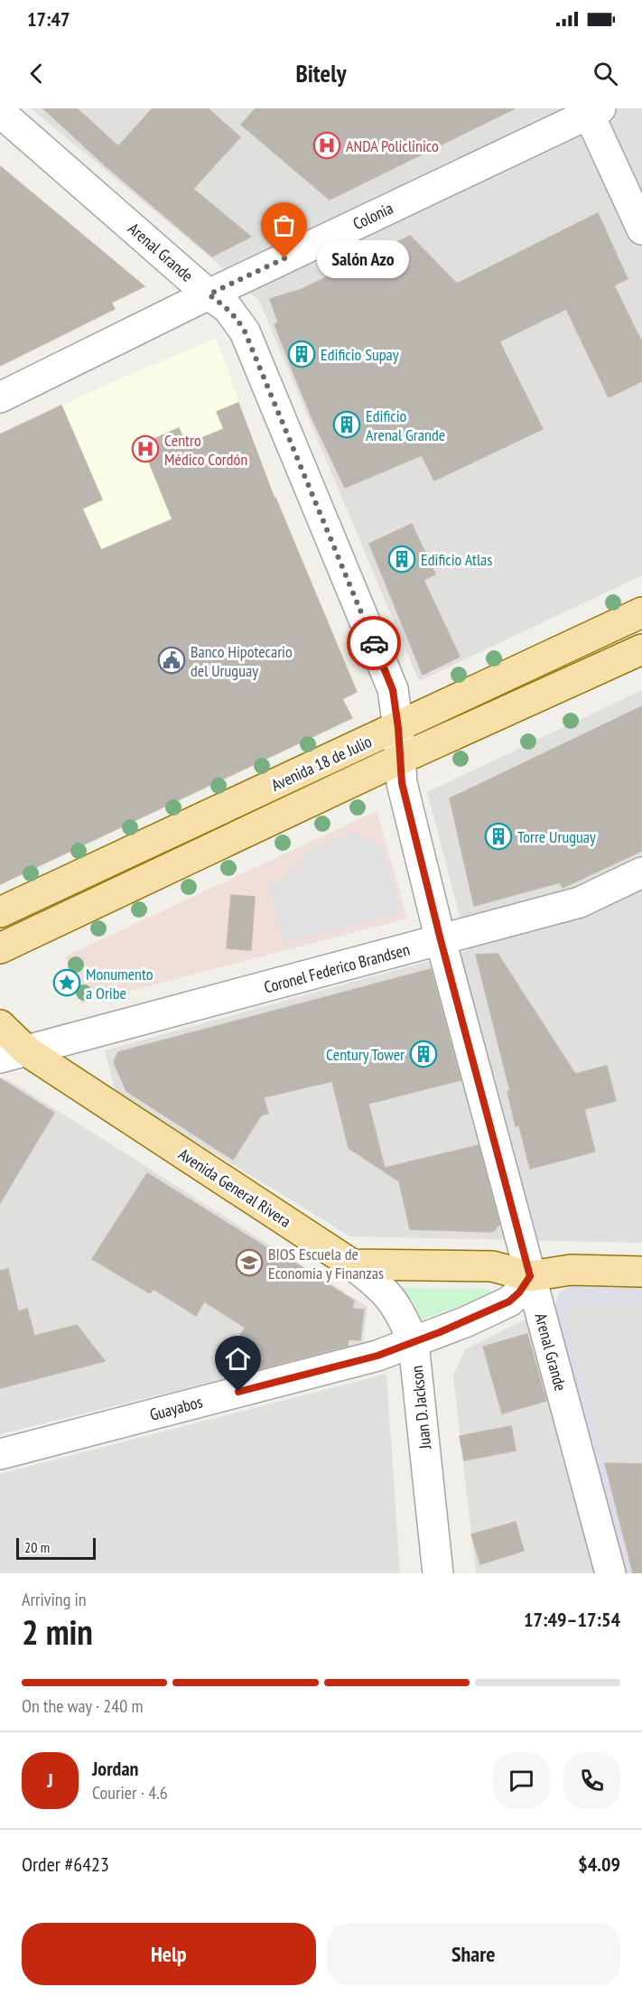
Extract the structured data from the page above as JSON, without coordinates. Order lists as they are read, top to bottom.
{
  "streets": {
    "main road": ["Avenida 18 de Julio", "Avenida General Rivera"],
    "street": [
      "Colonia",
      "Arenal Grande",
      "Coronel Federico Brandsen",
      "Juan D. Jackson",
      "Guayabos"
    ]
  },
  "crossings": [
    ["Colonia", "Arenal Grande"],
    ["Arenal Grande", "Avenida 18 de Julio"],
    ["Arenal Grande", "Coronel Federico Brandsen"],
    ["Coronel Federico Brandsen", "Avenida General Rivera"],
    ["Avenida General Rivera", "Juan D. Jackson"],
    ["Juan D. Jackson", "Guayabos"]
  ],
  "places": {
    "hospital": ["ANDA Policlinico", "Centro Médico Cordón"],
    "other": ["Salón Azo"],
    "building": [
      "Edificio Supay",
      "Edificio Arenal Grande",
      "Edificio Atlas",
      "Torre Uruguay",
      "Century Tower"
    ],
    "public building": ["Banco Hipotecario del Uruguay"],
    "place": ["Monumento a Oribe"],
    "school or university": ["BIOS Escuela de Economia y Finanzas"]
  },
  "scale_bar": "20 m",
  "page": {
    "status": "17:47",
    "header": "Bitely",
    "bubble": "Salón Azo",
    "scale": "20 m",
    "heading": ["2 min", "Arriving in", "17:49–17:54"],
    "panel": [
      "Jordan",
      "Courier · 4.6",
      "Order #6423",
      "$4.09"
    ],
    "bar": "On the way · 240 m",
    "round": "J",
    "buttons": ["Help", "Share"]
  }
}
